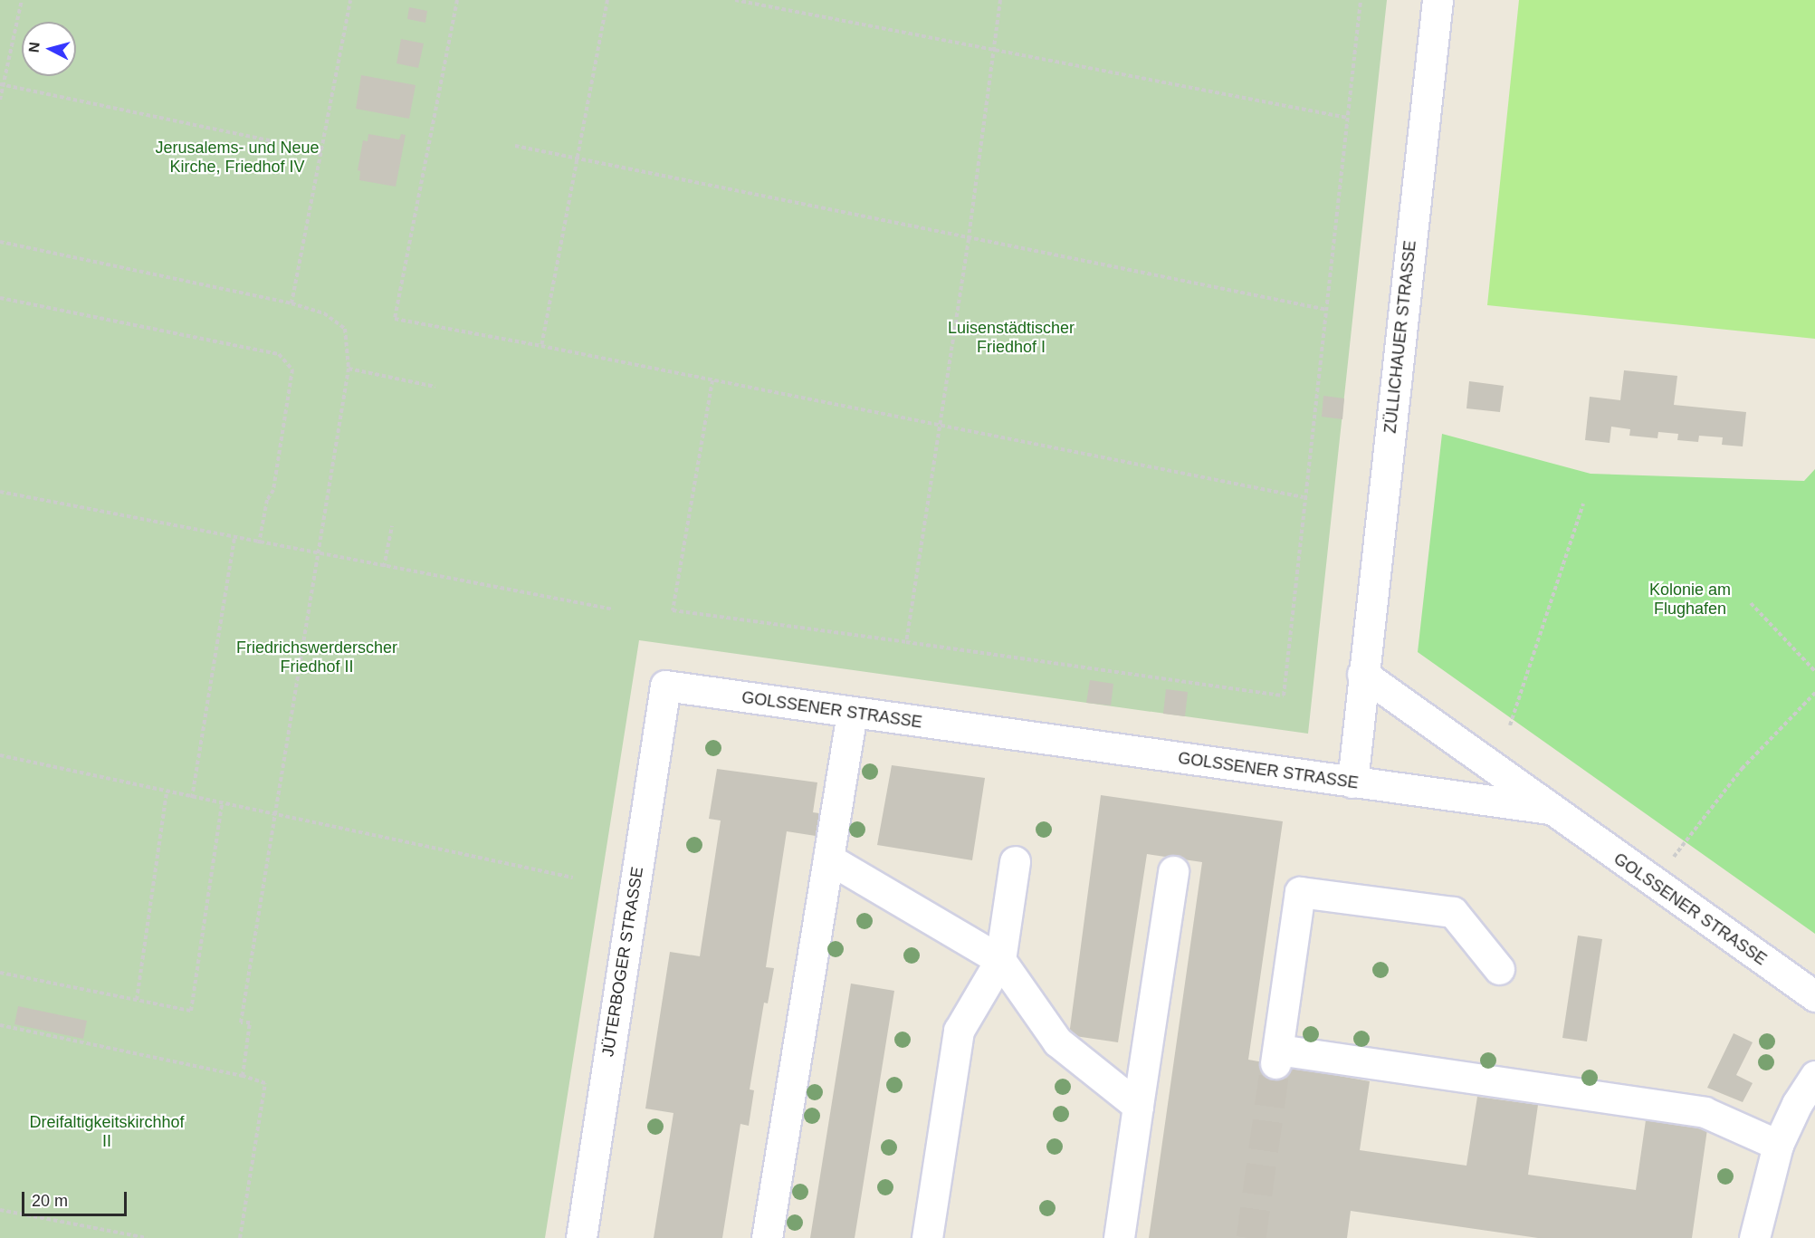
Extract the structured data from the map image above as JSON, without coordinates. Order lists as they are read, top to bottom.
{
  "streets": {
    "street": ["ZÜLLICHAUER STRASSE", "GOLSSENER STRASSE", "JÜTERBOGER STRASSE"]
  },
  "crossings": [
    ["ZÜLLICHAUER STRASSE", "GOLSSENER STRASSE"],
    ["GOLSSENER STRASSE", "JÜTERBOGER STRASSE"]
  ],
  "parks": [
    "Jerusalems- und Neue Kirche, Friedhof IV",
    "Luisenstädtischer Friedhof I",
    "Kolonie am Flughafen",
    "Friedrichswerderscher Friedhof II",
    "Dreifaltigkeitskirchhof II"
  ],
  "scale_bar": "20 m",
  "north": "left"
}
